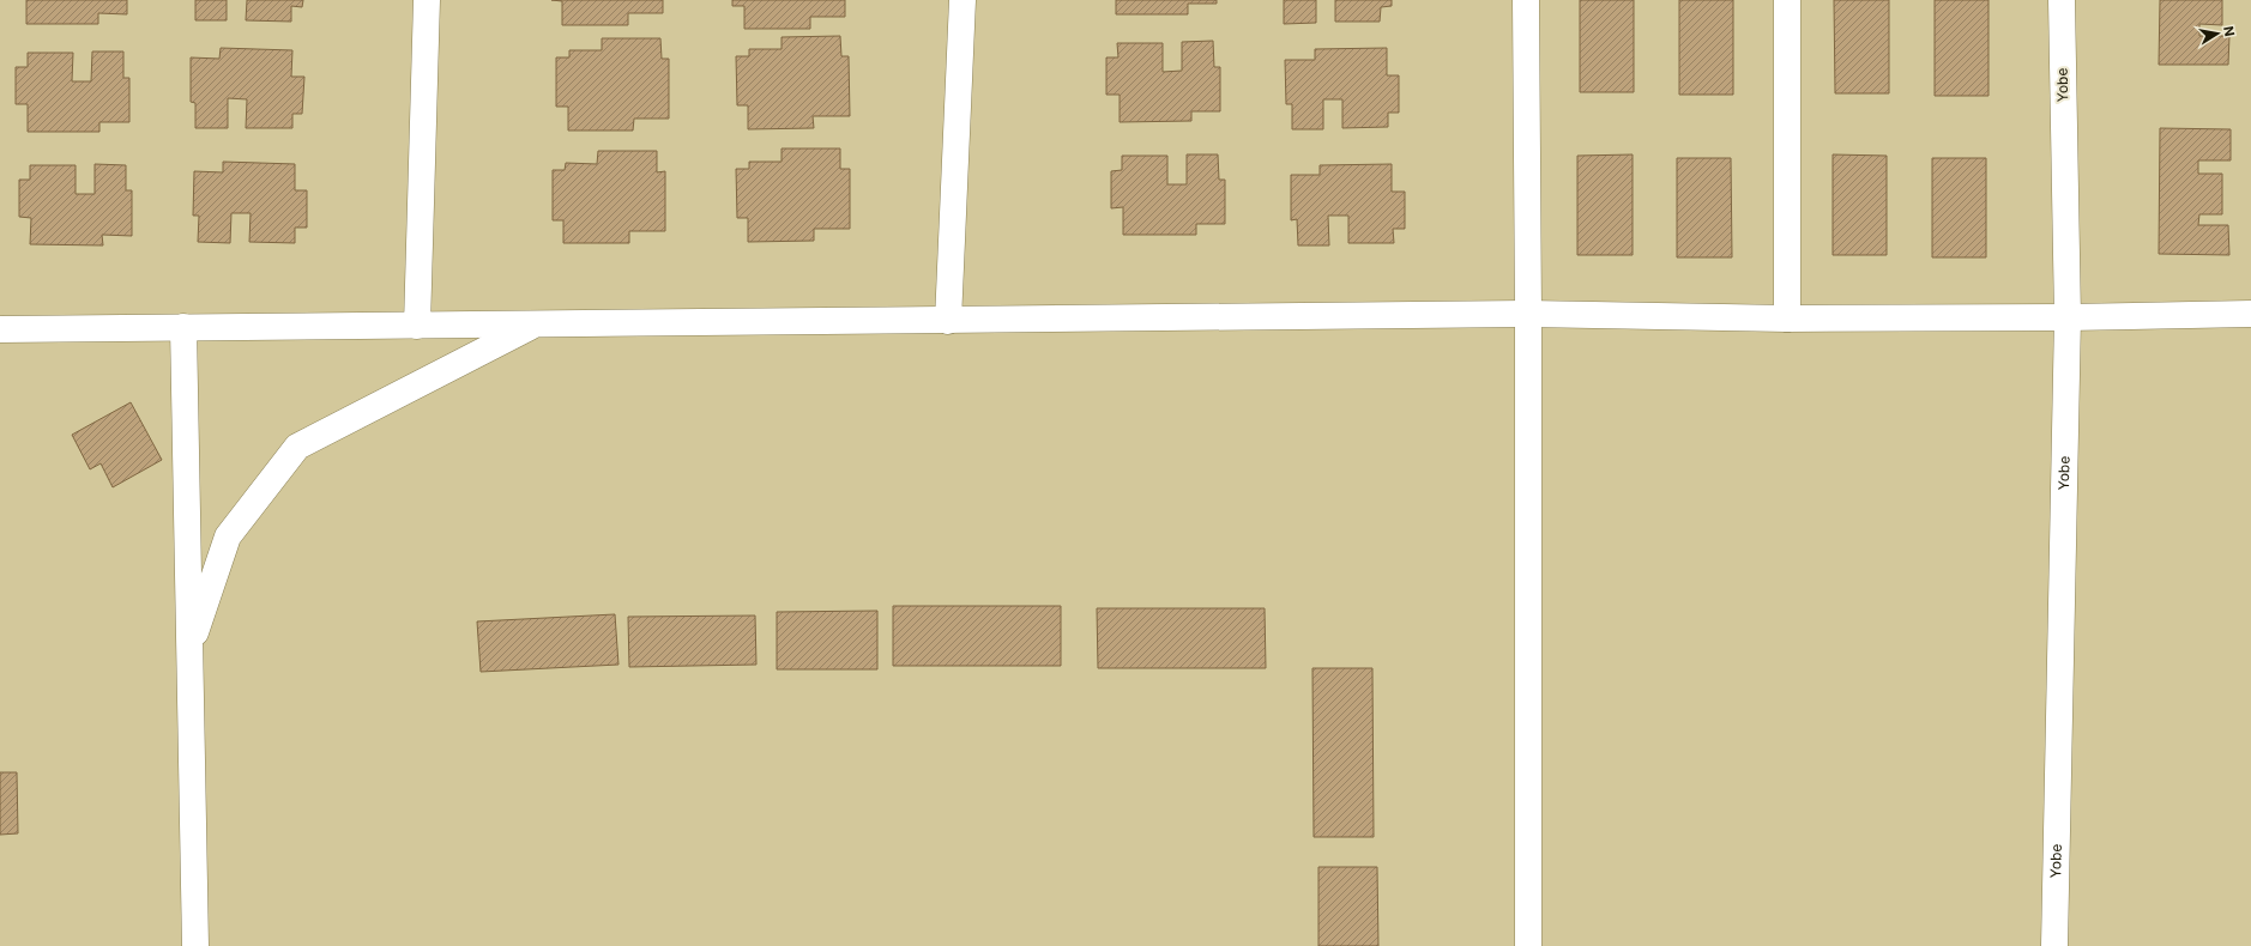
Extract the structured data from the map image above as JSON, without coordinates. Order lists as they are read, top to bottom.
{
  "streets": {
    "street": ["Yobe"]
  },
  "north": "right"
}
